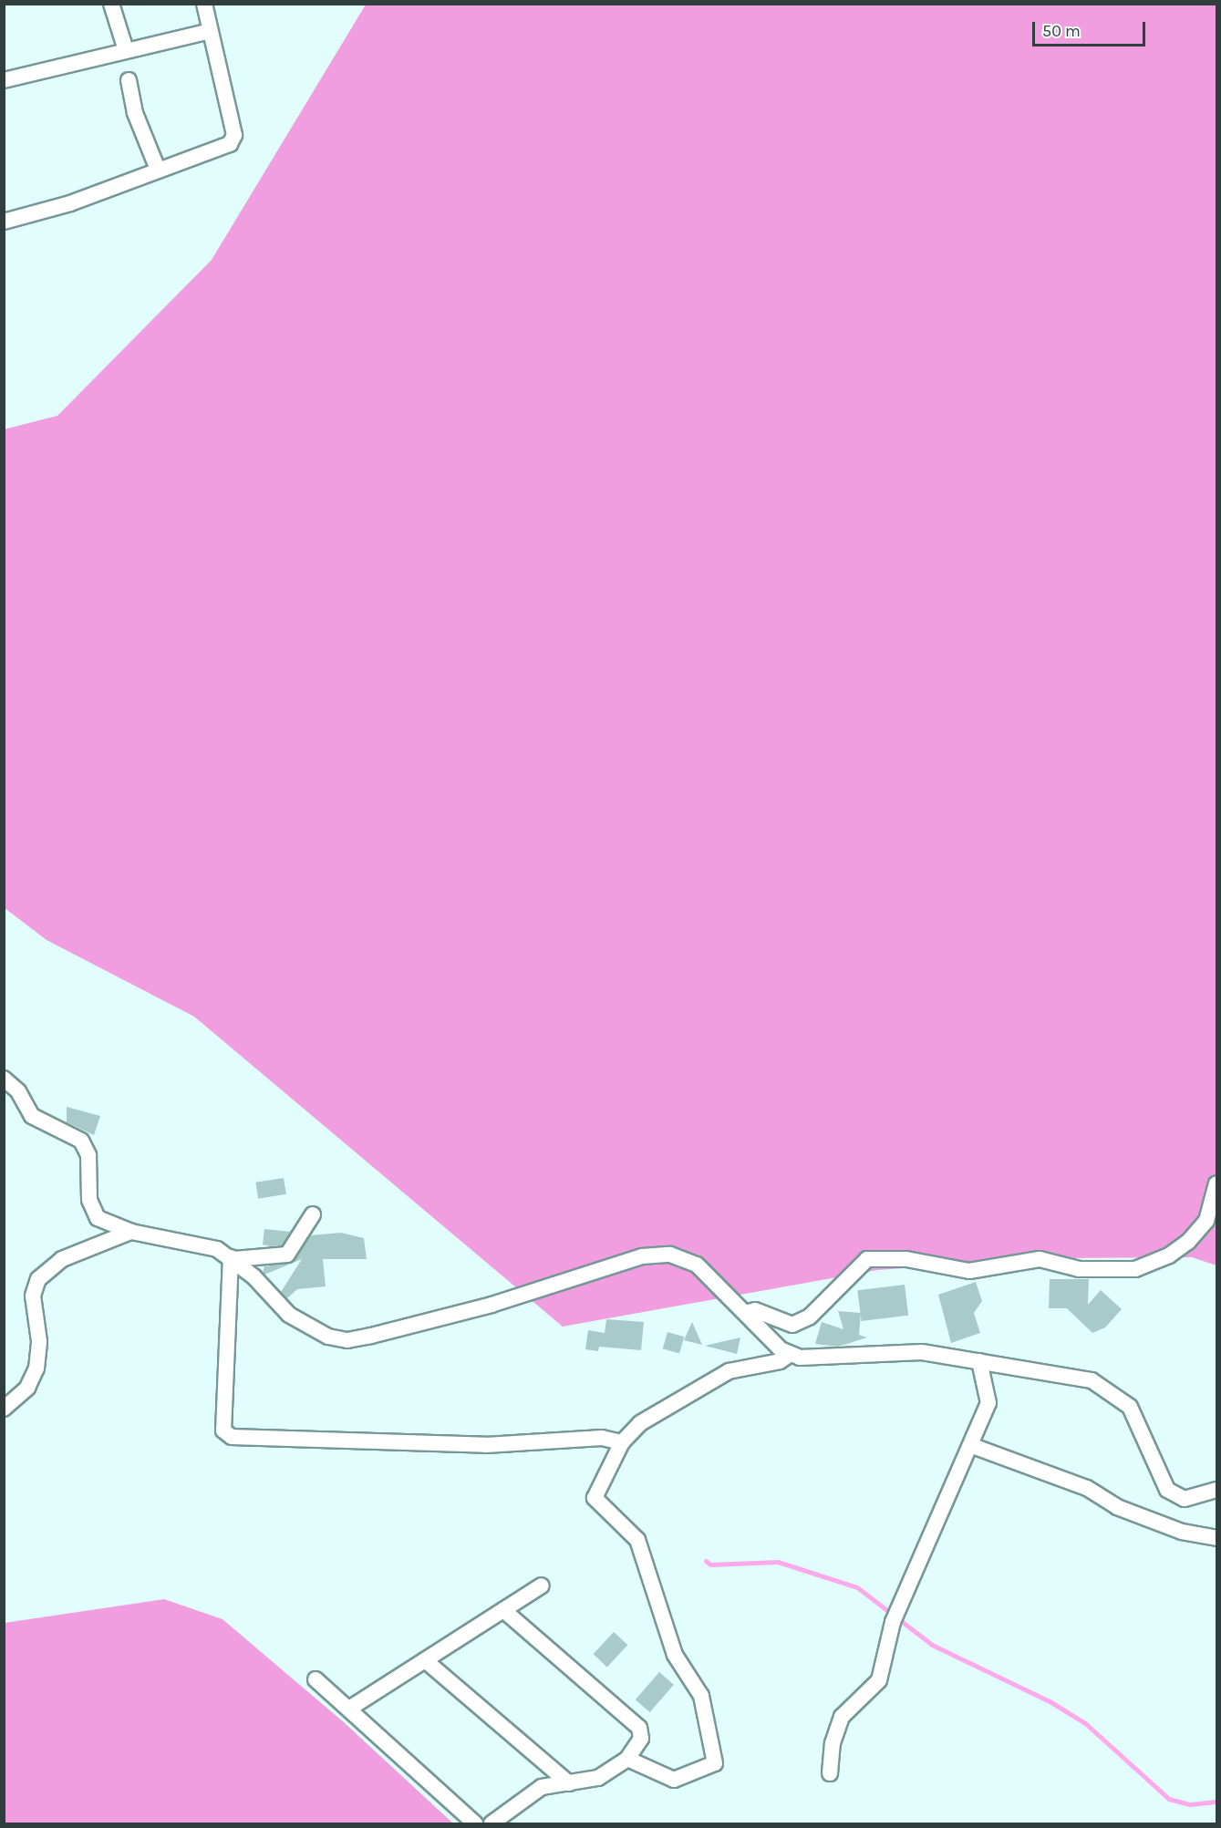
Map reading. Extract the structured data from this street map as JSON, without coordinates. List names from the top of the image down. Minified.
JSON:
{"scale_bar":"50 m"}
